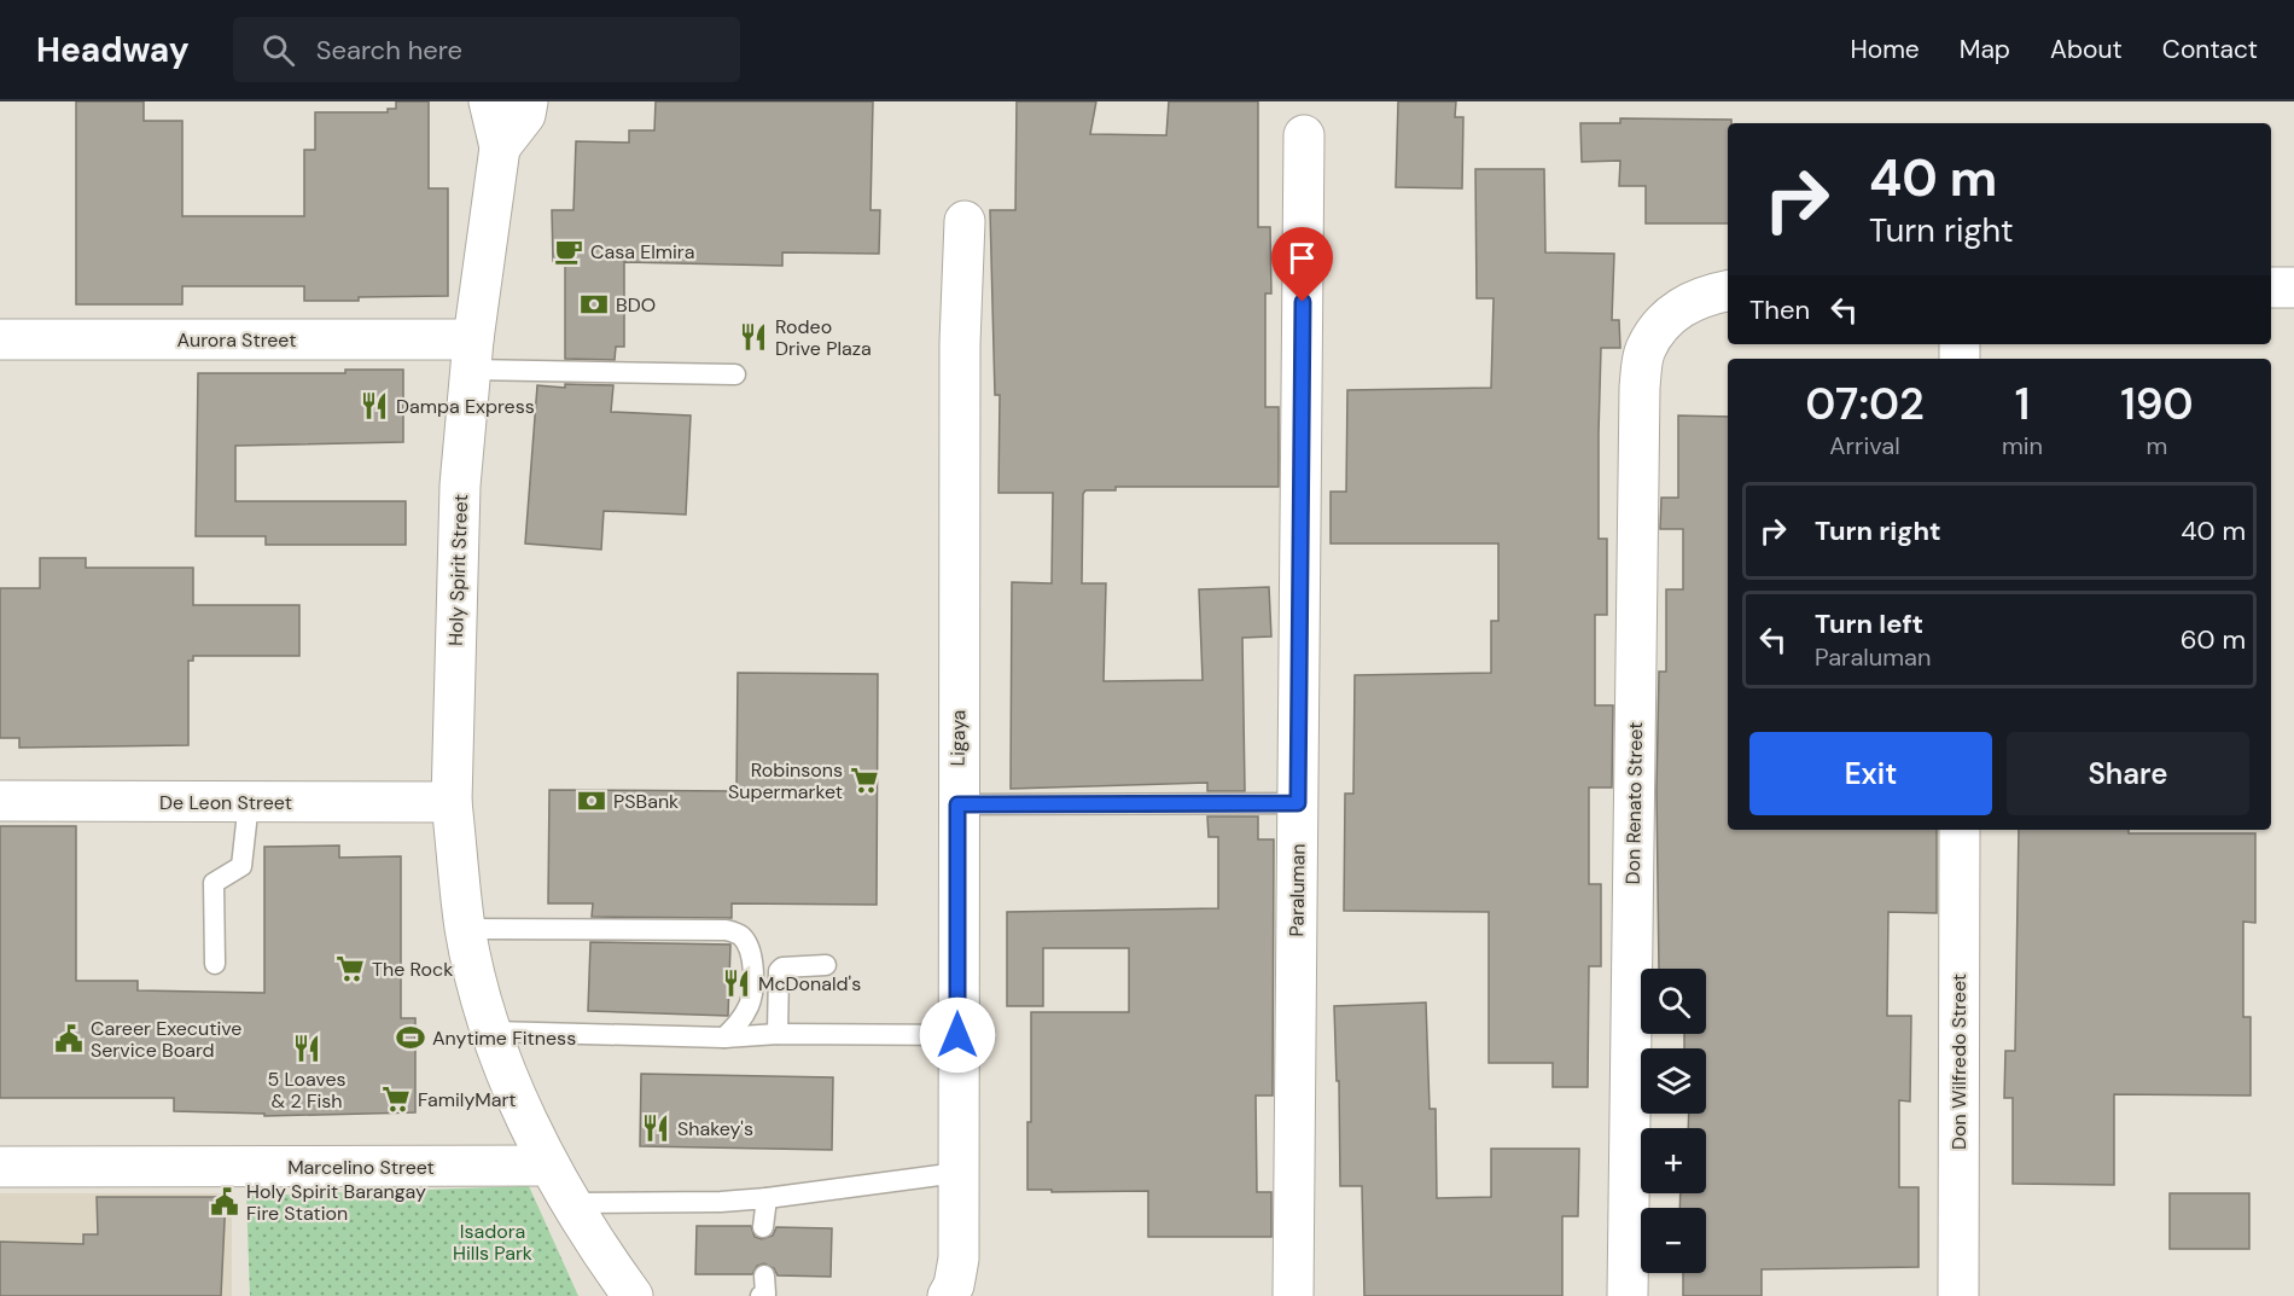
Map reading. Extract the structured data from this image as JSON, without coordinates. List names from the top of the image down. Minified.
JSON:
{"streets":{"street":["Aurora Street","Holy Spirit Street","Ligaya","De Leon Street","Don Renato Street","Paraluman","Don Wilfredo Street","Marcelino Street"]},"crossings":[["Aurora Street","Holy Spirit Street"],["Holy Spirit Street","De Leon Street"],["Holy Spirit Street","Marcelino Street"]],"parks":["Isadora Hills Park"],"places":{"cafe":["Casa Elmira"],"bank":["BDO","PSBank"],"restaurant":["Rodeo Drive Plaza","Dampa Express","McDonald's","5 Loaves & 2 Fish","Shakey's"],"supermarket":["Robinsons Supermarket","The Rock","FamilyMart"],"sports":["Anytime Fitness"],"public building":["Career Executive Service Board","Holy Spirit Barangay Fire Station"]},"page":{"header":"Headway","search":"Search here","nav":["Home","Map","About","Contact"],"turn":["40 m","Turn right"],"then":"Then","eta":["07:02","Arrival","1","min","190","m"],"list":[{"name":"Turn right","value":"40 m"},{"name":"Turn left","note":"Paraluman","value":"60 m"}],"buttons":["Exit","Share"],"map_buttons":["+","−"]}}
